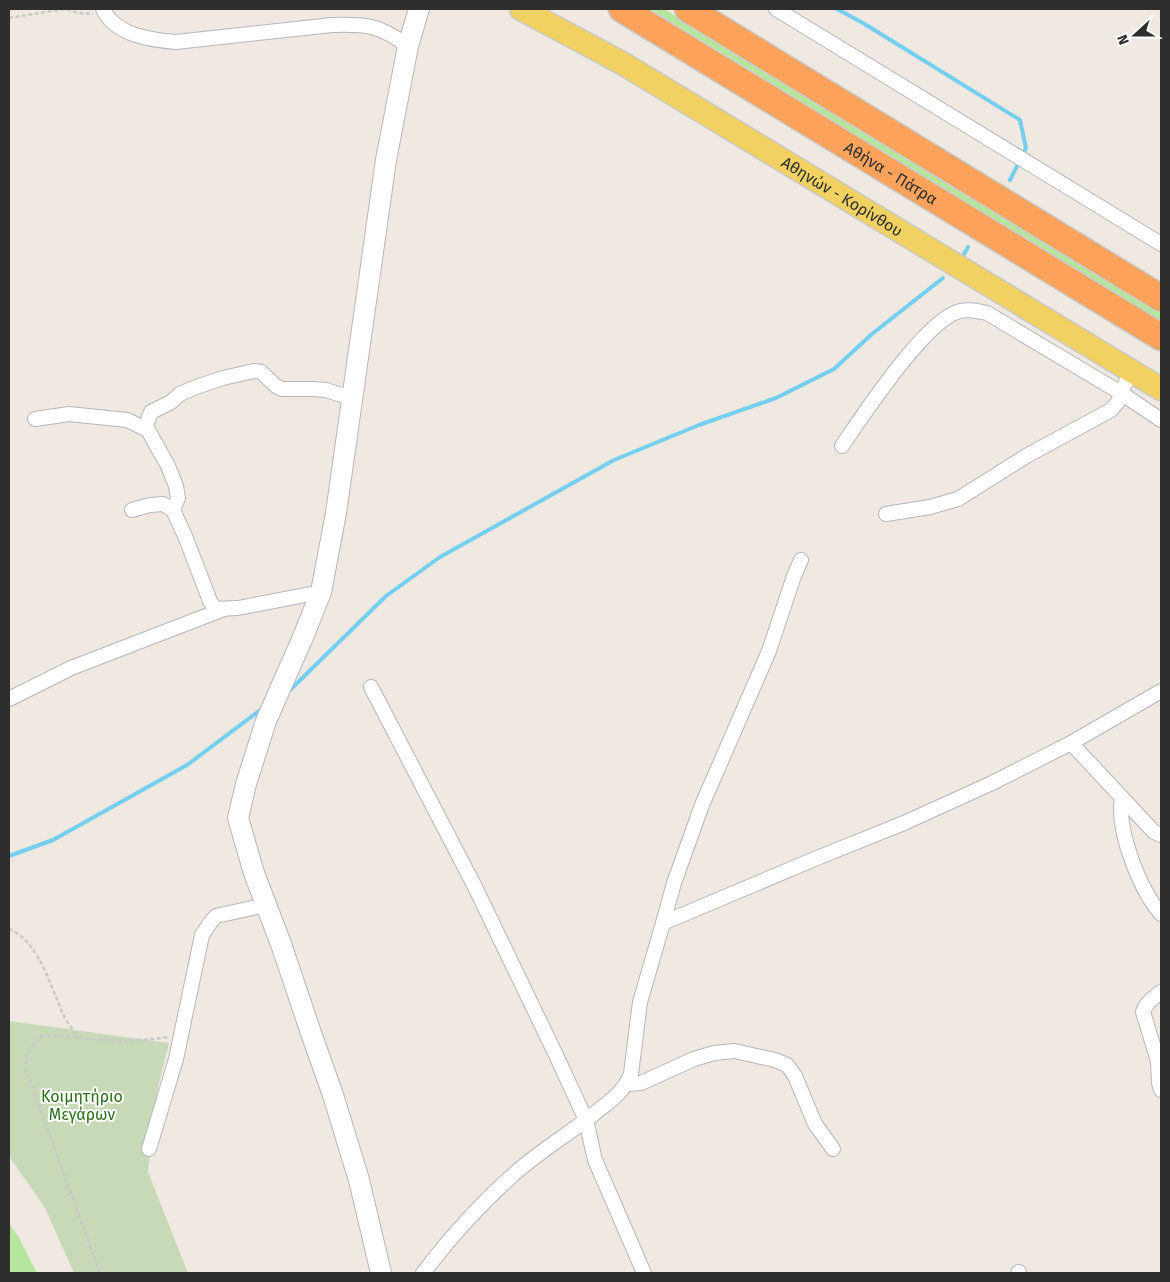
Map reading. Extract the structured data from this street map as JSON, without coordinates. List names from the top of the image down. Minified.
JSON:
{"streets":{"highway":["Αθήνα - Πάτρα"],"main road":["Αθηνών - Κορίνθου"]},"parks":["Κοιμητήριο Μεγάρων"],"north":"left"}
